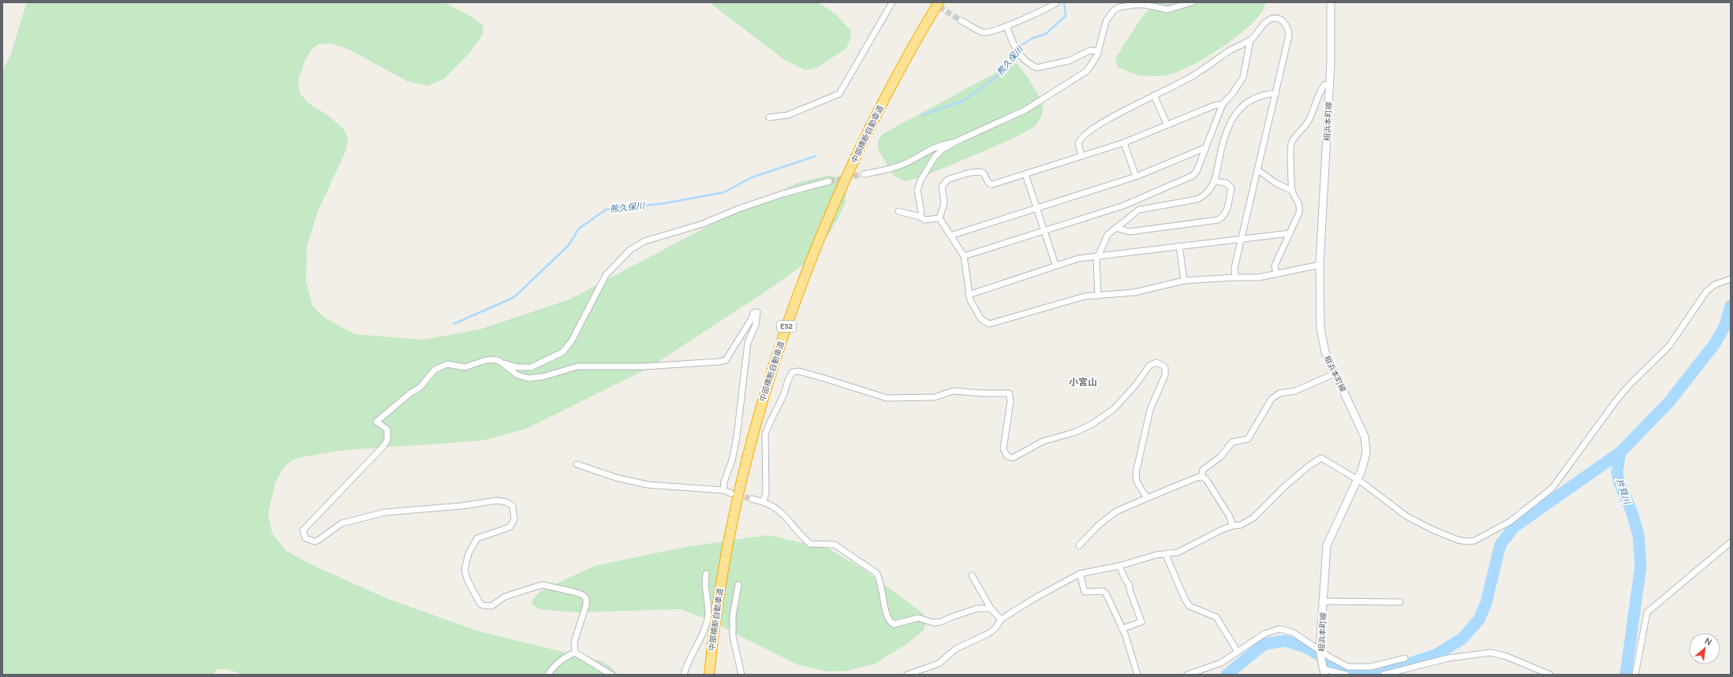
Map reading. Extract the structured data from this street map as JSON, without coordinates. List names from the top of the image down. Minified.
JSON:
{"streets":{"highway":["中部横断自動車道","E52"],"main road":["相浜本町線"]},"districts":["小宮山"],"water":["熊久保川","片貝川"],"north":"top right"}
